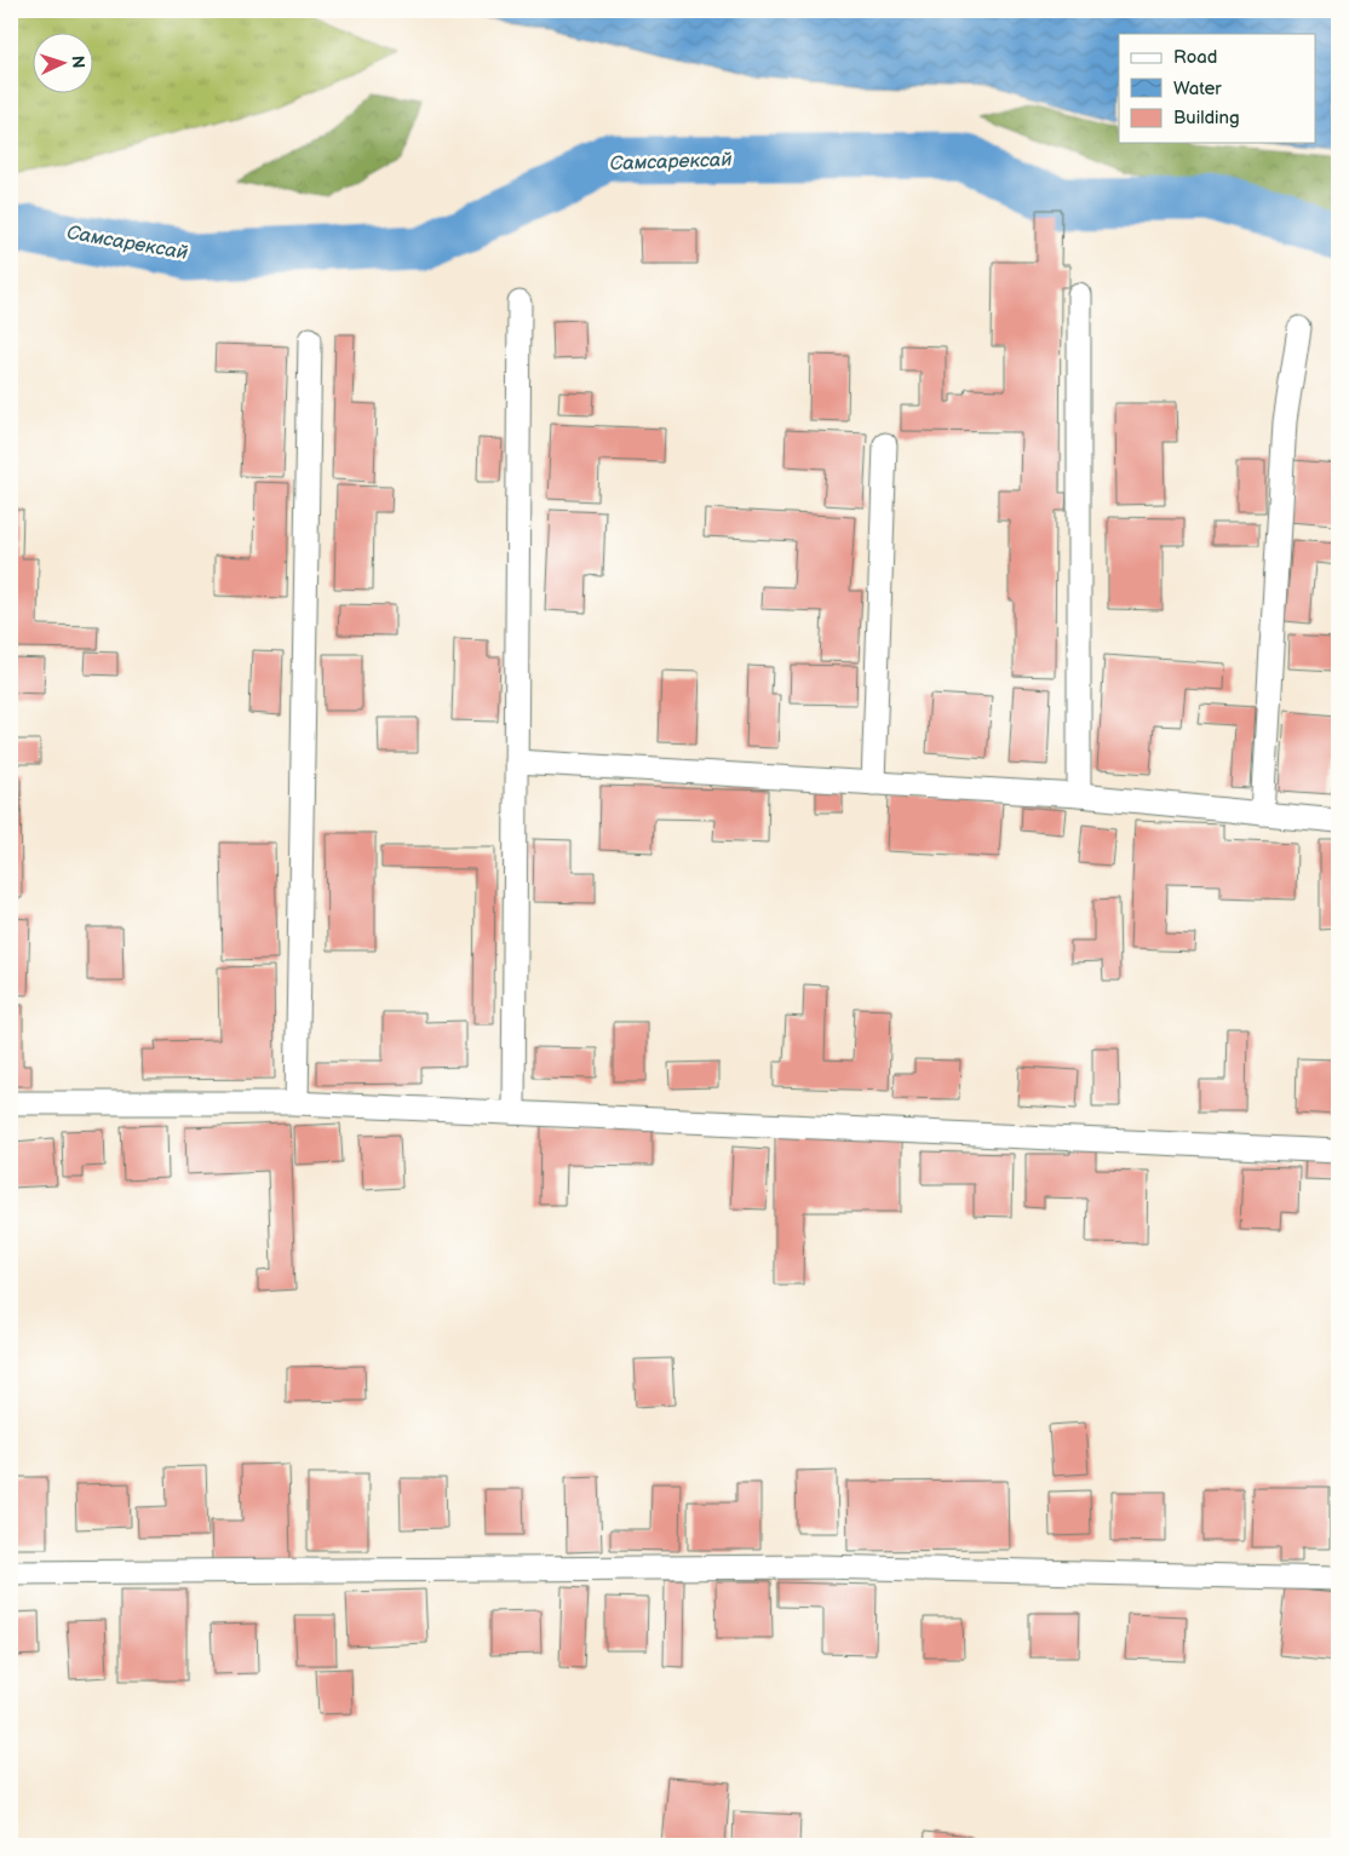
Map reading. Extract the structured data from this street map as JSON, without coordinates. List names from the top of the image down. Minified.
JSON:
{"water":["Самсарексай"],"legend":["Road","Water","Building"],"north":"right"}
